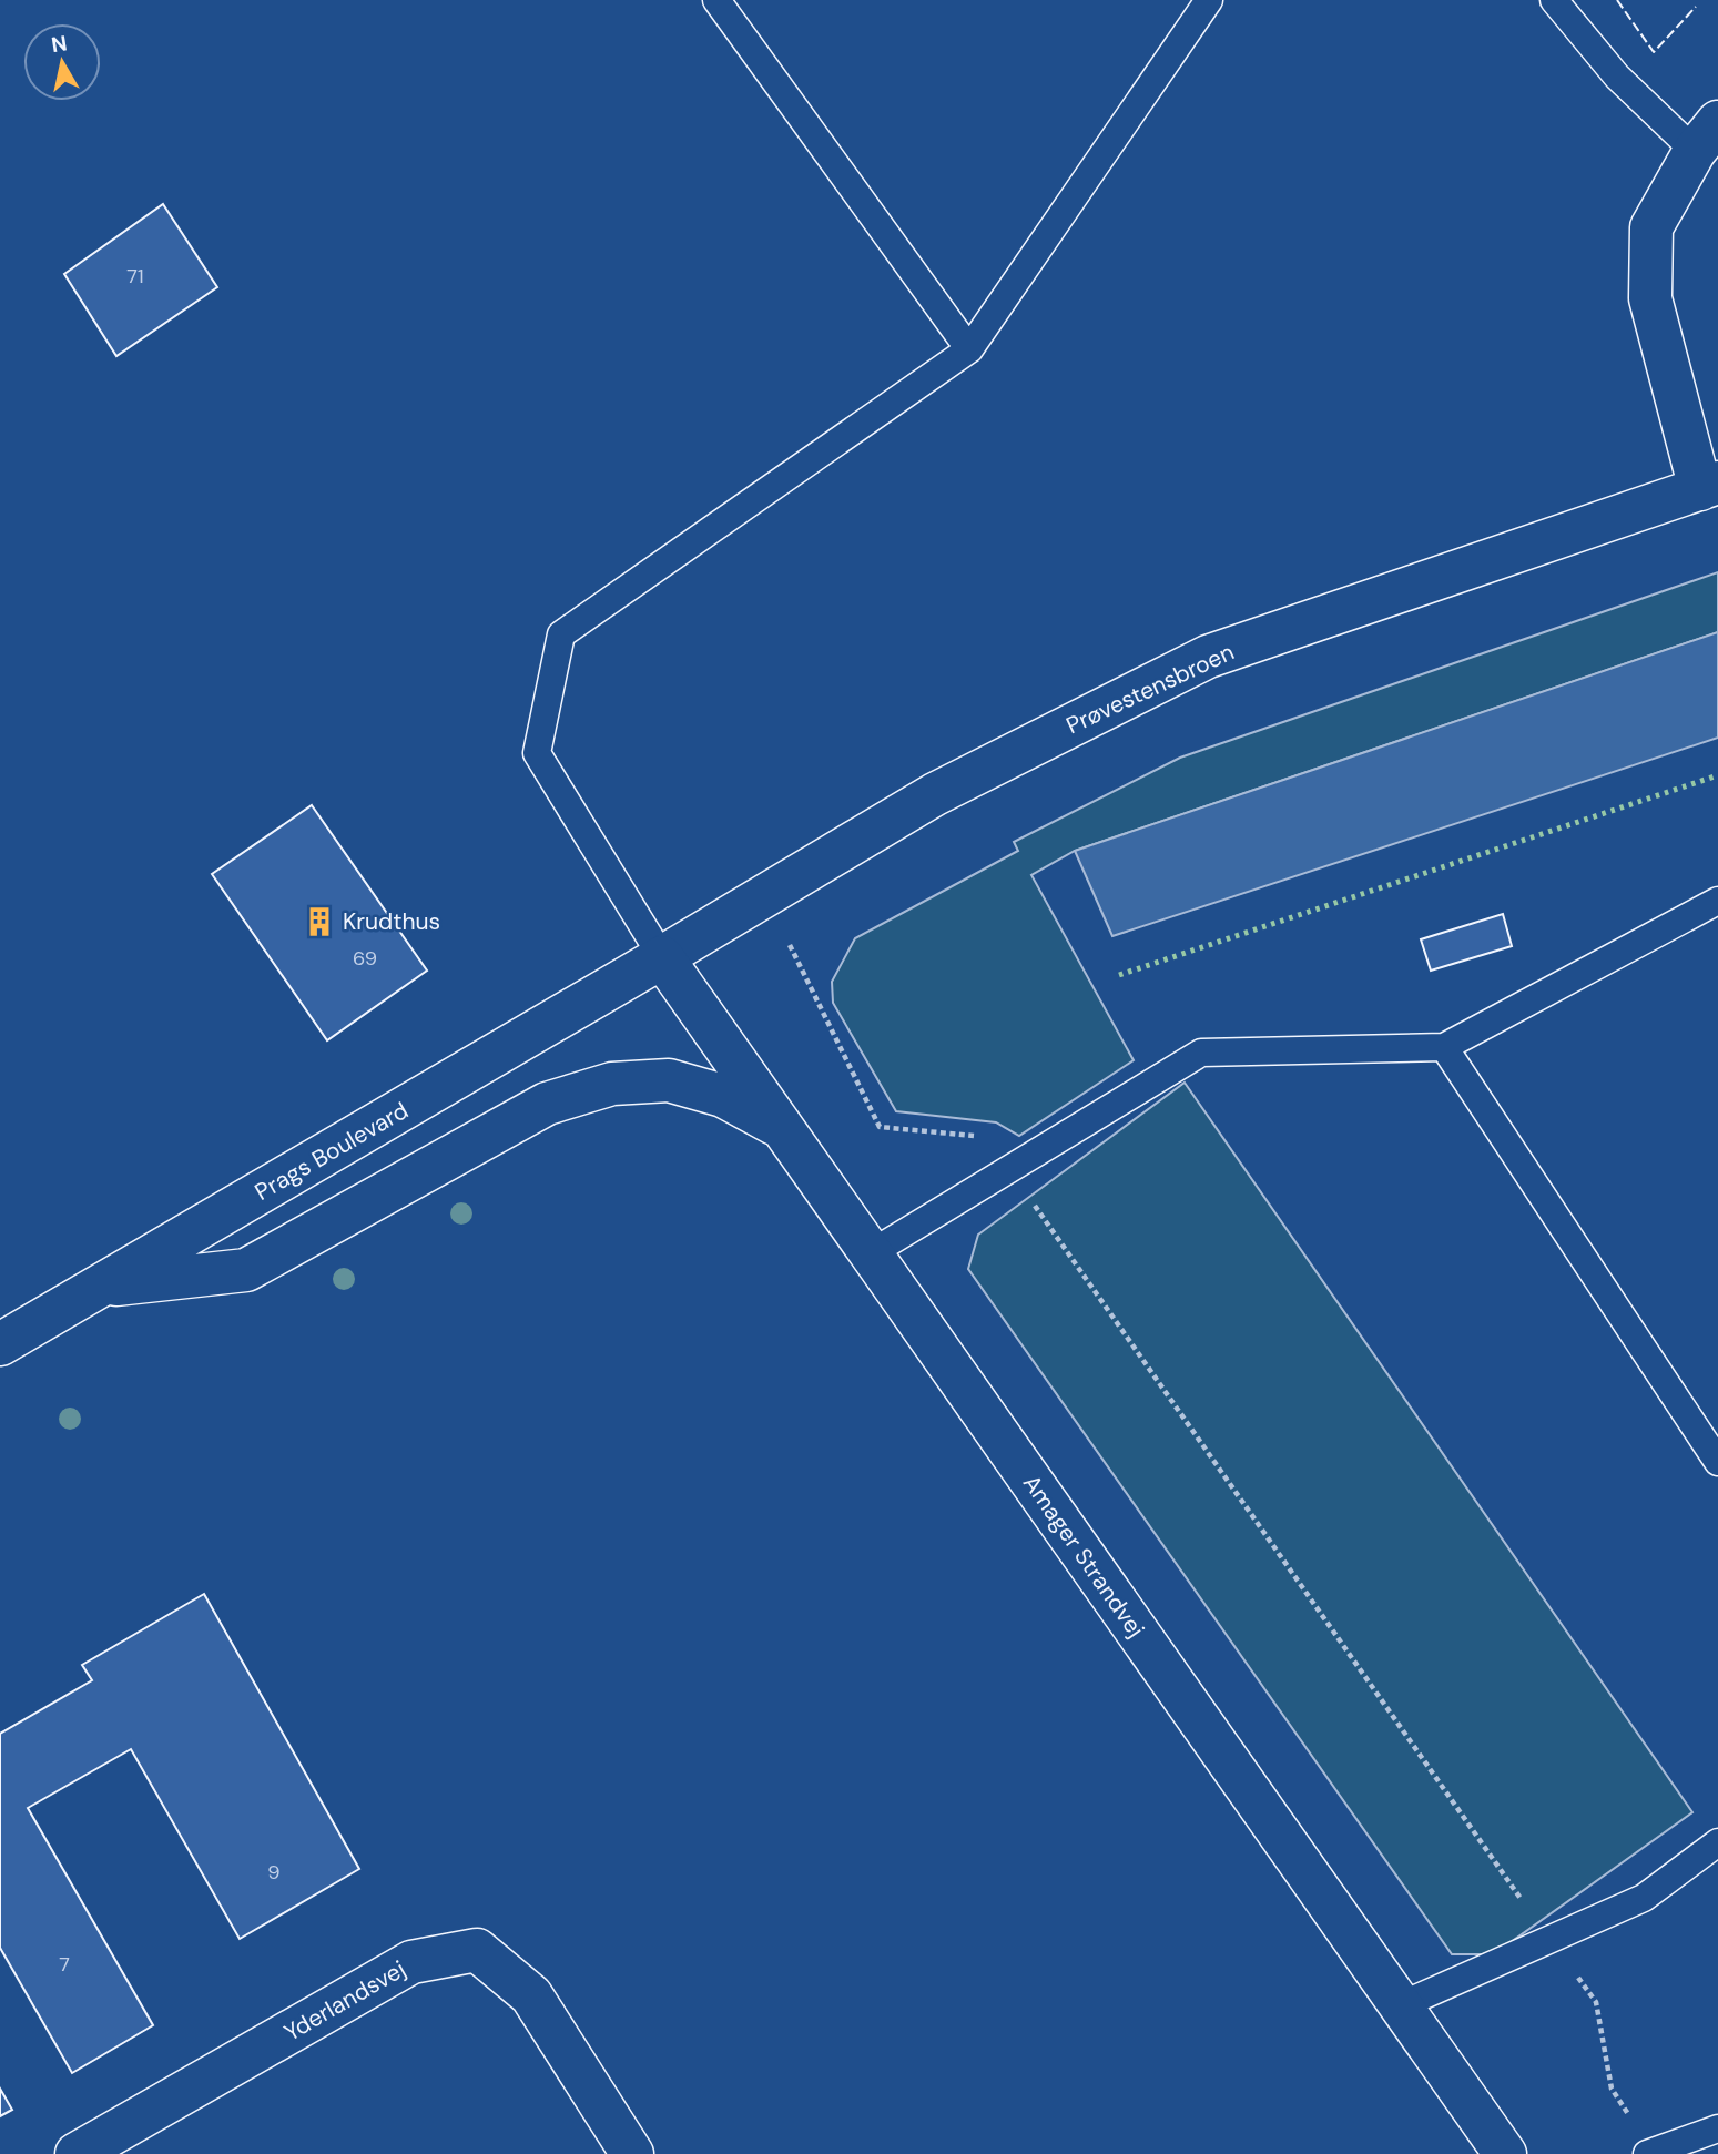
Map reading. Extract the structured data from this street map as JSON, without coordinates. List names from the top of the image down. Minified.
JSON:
{"streets":{"street":["Prøvestensbroen","Prags Boulevard","Amager Strandvej","Yderlandsvej"]},"crossings":[["Prøvestensbroen","Prags Boulevard"],["Prøvestensbroen","Amager Strandvej"],["Prags Boulevard","Amager Strandvej"]],"places":{"building":["Krudthus"]},"house_numbers":["71","69","9","7"],"north":"top"}
